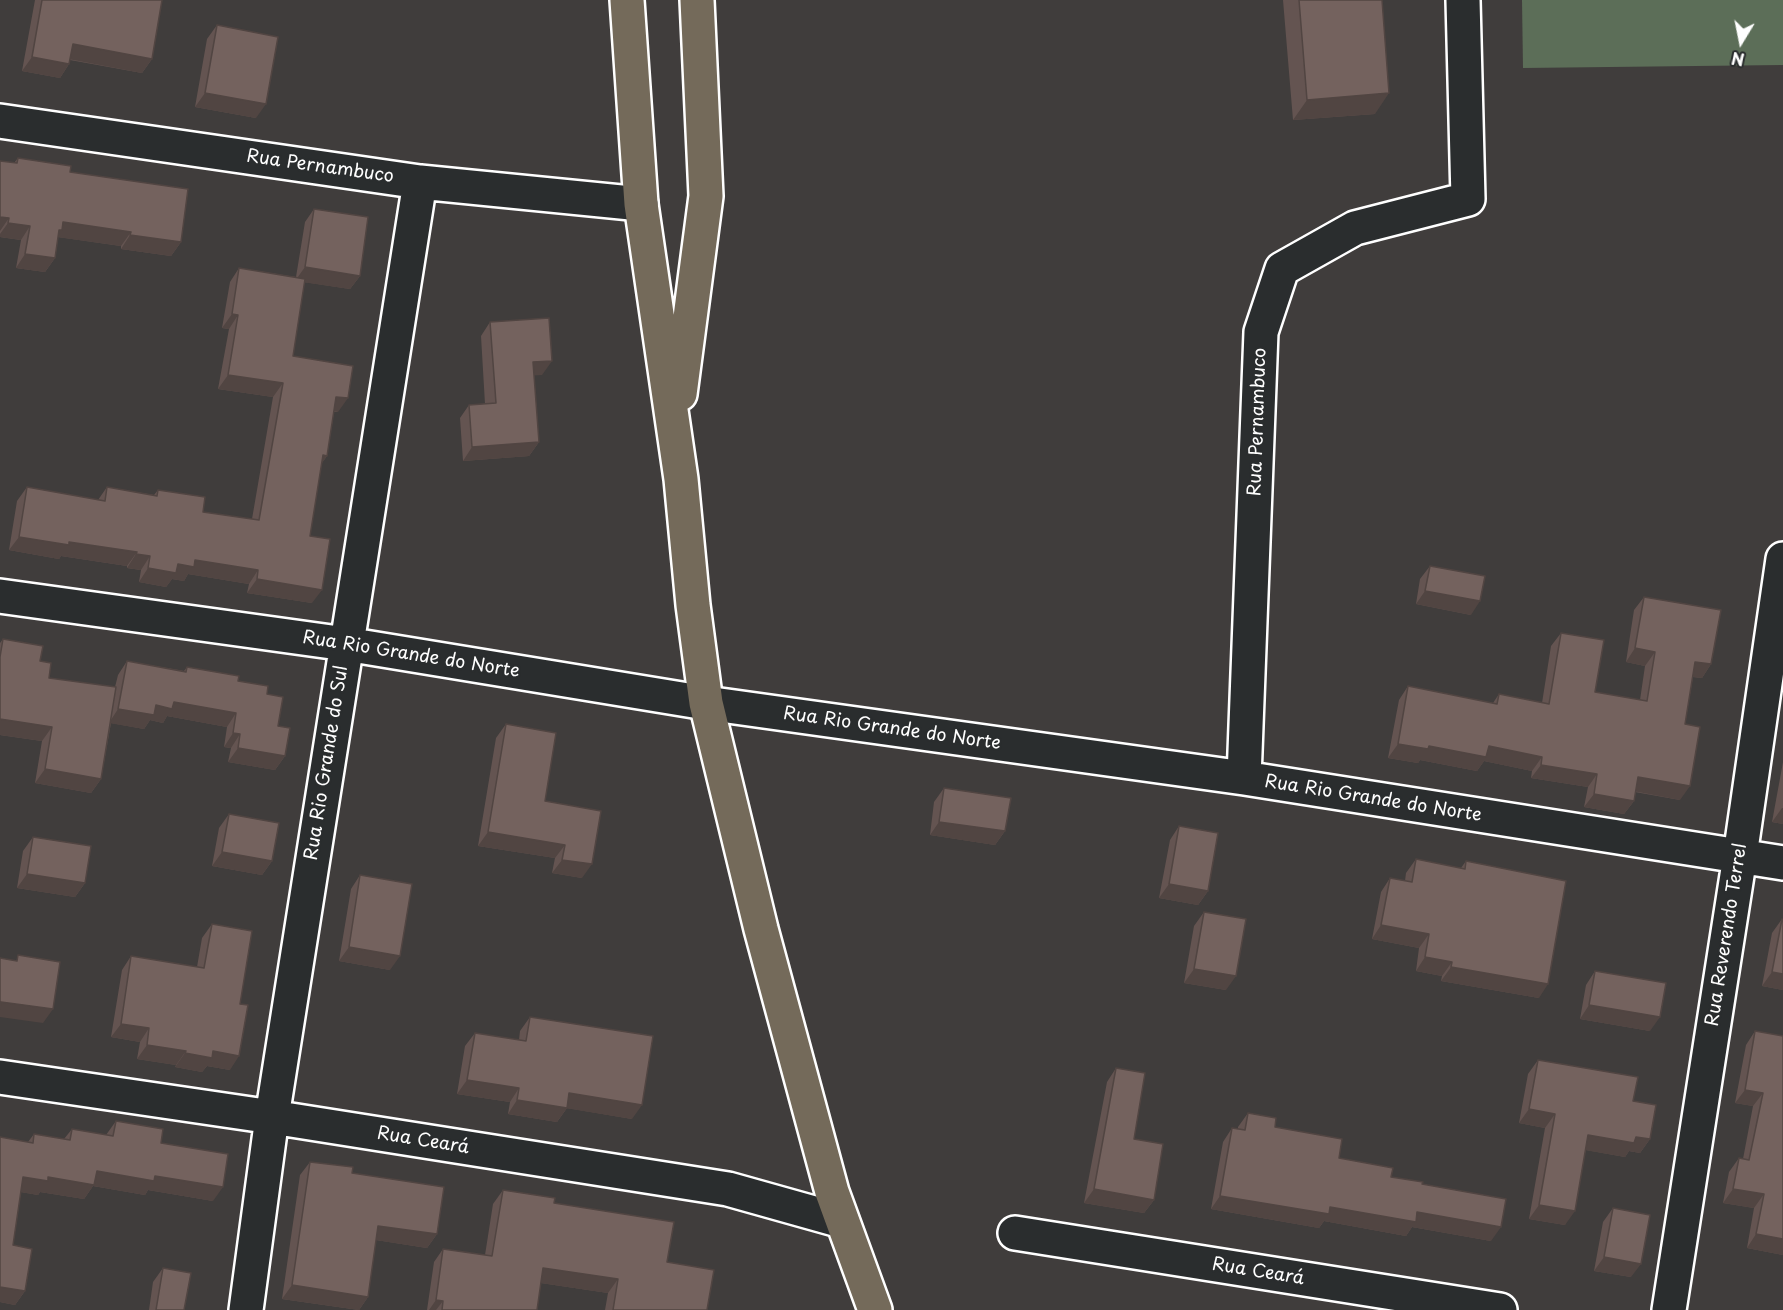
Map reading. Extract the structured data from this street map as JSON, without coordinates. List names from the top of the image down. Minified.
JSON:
{"streets":{"street":["Rua Pernambuco","Rua Rio Grande do Norte","Rua Rio Grande do Sul","Rua Reverendo Terrel","Rua Ceará"]},"crossings":[["Rua Pernambuco","Rua Rio Grande do Norte"],["Rua Pernambuco","Rua Rio Grande do Sul"],["Rua Rio Grande do Norte","Rua Rio Grande do Sul"],["Rua Rio Grande do Norte","Rua Reverendo Terrel"],["Rua Rio Grande do Sul","Rua Ceará"]],"north":"bottom"}
